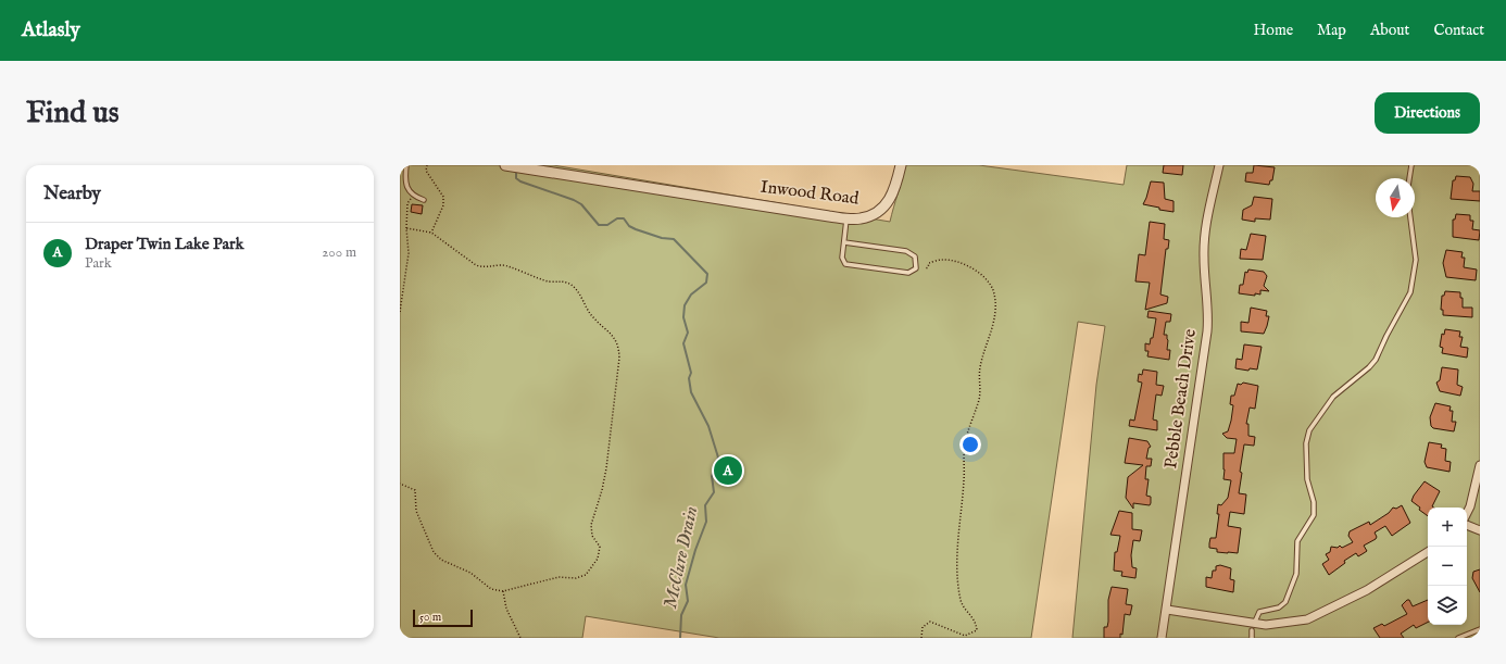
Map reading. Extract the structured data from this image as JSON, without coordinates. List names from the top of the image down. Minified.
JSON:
{"streets":{"street":["Inwood Road","Pebble Beach Drive"]},"water":["McClure Drain"],"scale_bar":"50 m","north":"bottom","page":{"header":"Atlasly","nav":["Home","Map","About","Contact"],"buttons":"Directions","title":"Find us","heading":"Nearby","list":[{"mark":"A","name":"Draper Twin Lake Park","note":"Park","value":"200 m"}],"pins":"A","map_buttons":["+","−"],"scale":"50 m"}}
